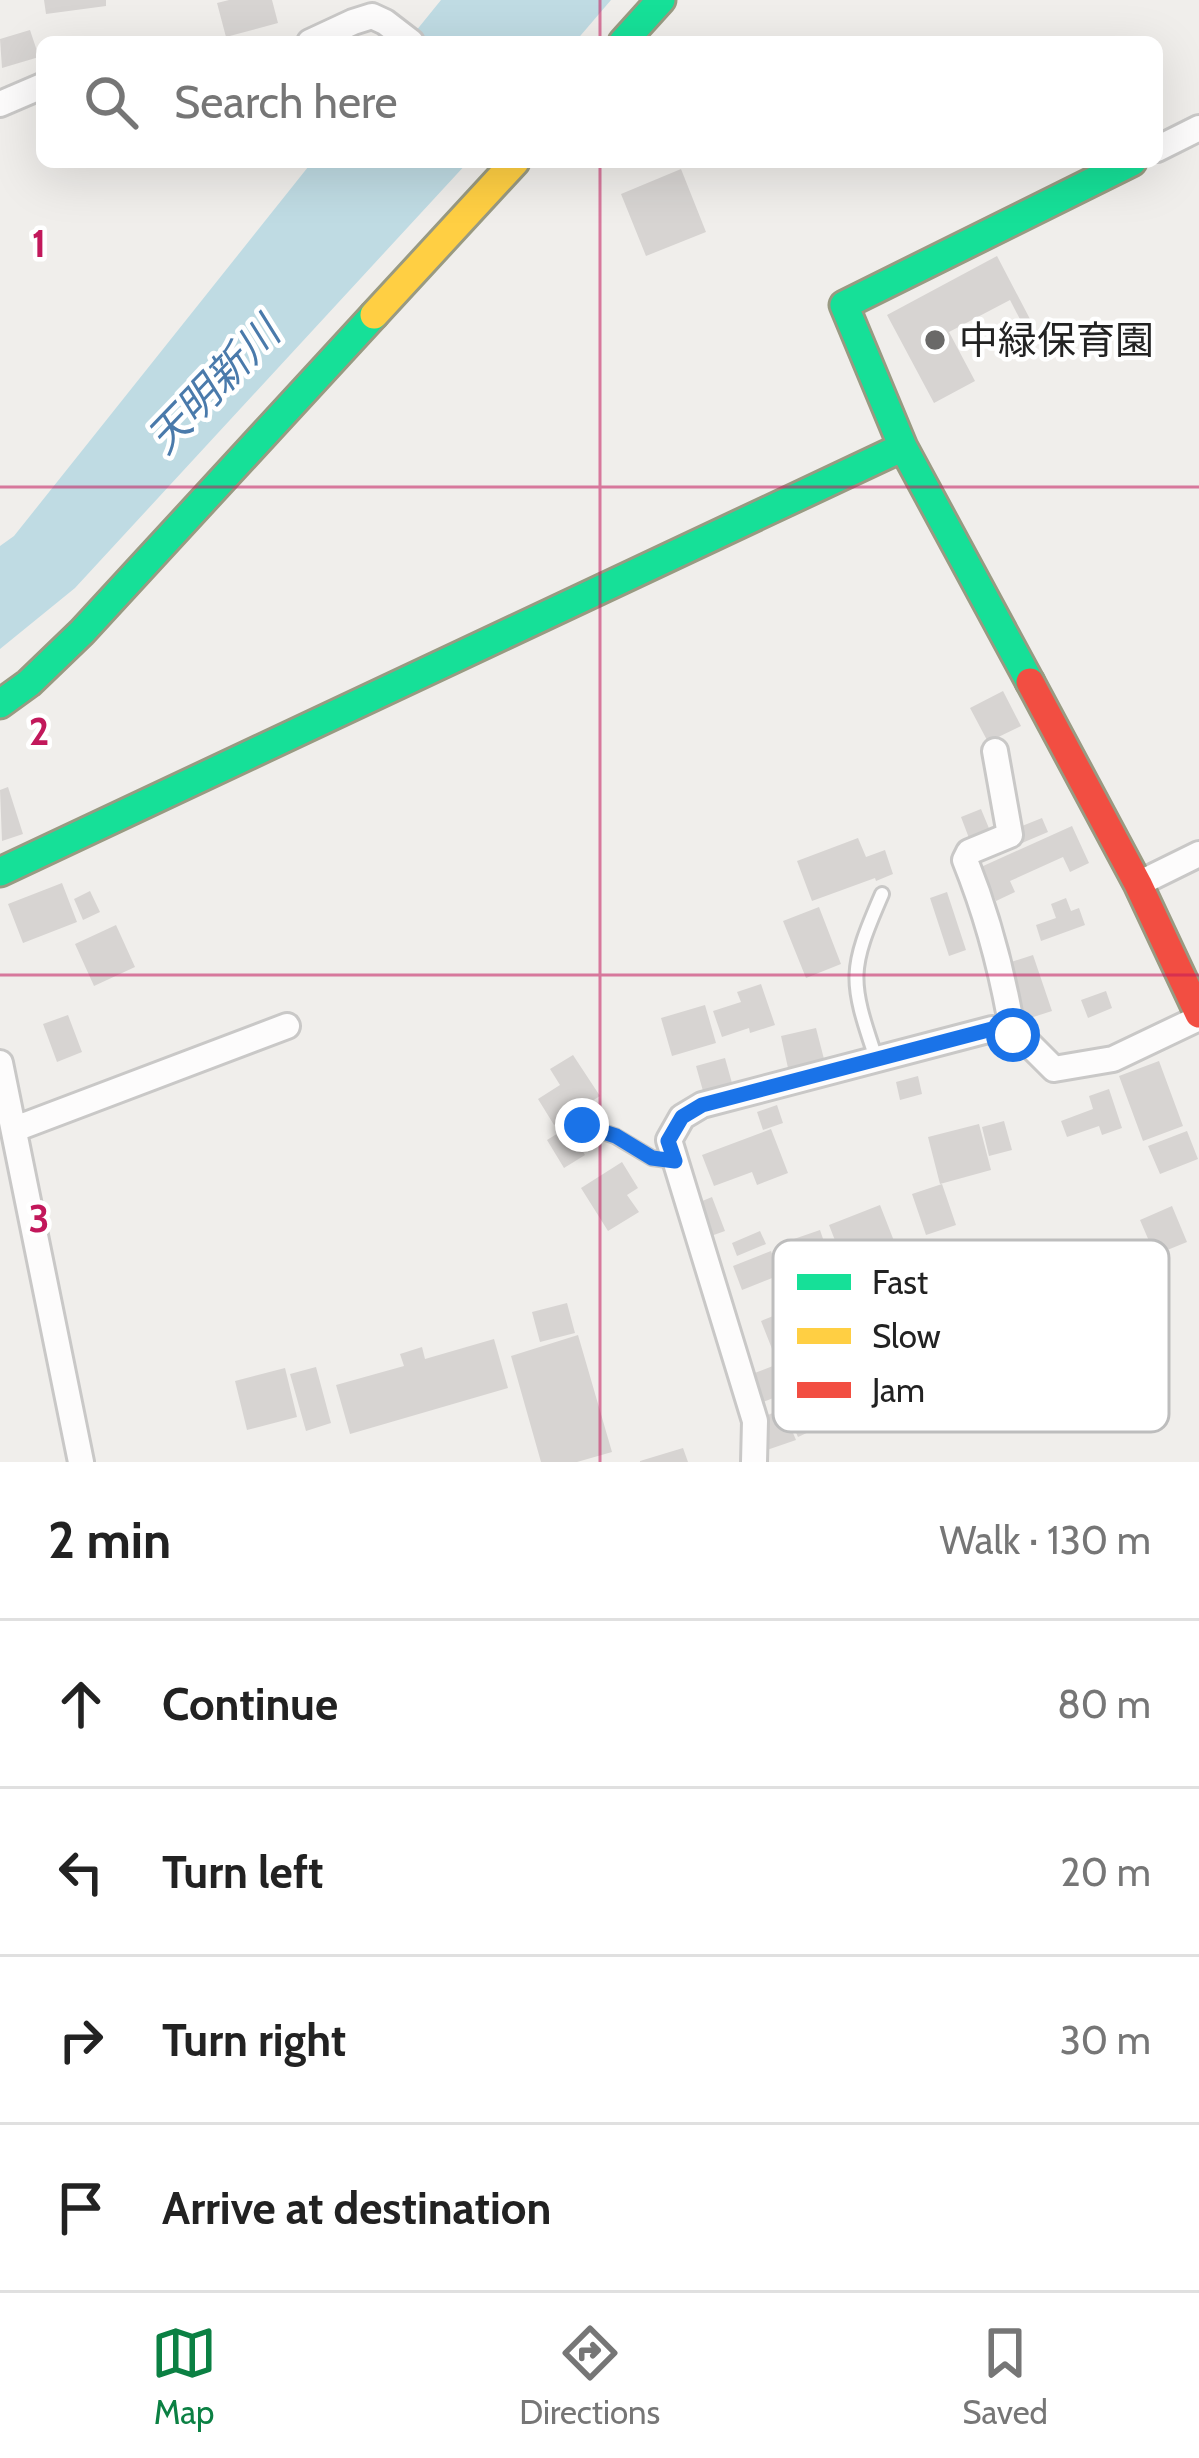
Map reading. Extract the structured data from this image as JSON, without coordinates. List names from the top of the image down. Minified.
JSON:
{"water":["天明新川"],"places":["中緑保育園"],"legend":["Fast","Slow","Jam"],"page":{"search":"Search here","heading":["2 min","Walk · 130 m"],"list":[["Continue","80 m"],["Turn left","20 m"],["Turn right","30 m"],"Arrive at destination"],"nav":["Map","Directions","Saved"]},"grid":{"rows":["1","2","3"]}}
